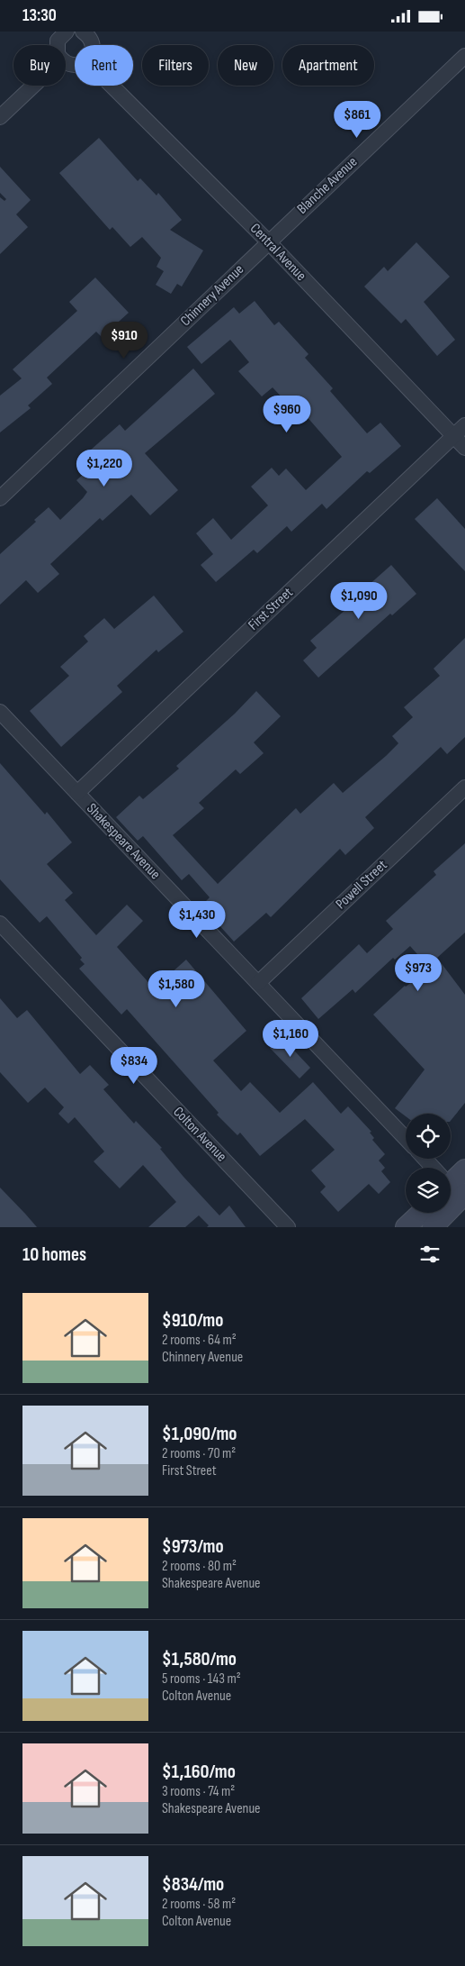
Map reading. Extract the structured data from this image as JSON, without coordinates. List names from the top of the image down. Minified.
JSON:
{"streets":{"street":["Blanche Avenue","Central Avenue","Chinnery Avenue","First Street","Shakespeare Avenue","Powell Street","Colton Avenue"]},"crossings":[["Blanche Avenue","Central Avenue"],["Blanche Avenue","Chinnery Avenue"],["Central Avenue","Chinnery Avenue"],["Central Avenue","First Street"],["First Street","Shakespeare Avenue"],["Shakespeare Avenue","Powell Street"]],"page":{"status":"13:30","chip":["Buy","Rent","Filters","New","Apartment"],"price":["$861","$910","$960","$1,220","$1,090","$1,430","$973","$1,580","$1,160","$834"],"heading":"10 homes","list":[{"name":"$910/mo","note":"2 rooms · 64 m² · Chinnery Avenue"},{"name":"$1,090/mo","note":"2 rooms · 70 m² · First Street"},{"name":"$973/mo","note":"2 rooms · 80 m² · Shakespeare Avenue"},{"name":"$1,580/mo","note":"5 rooms · 143 m² · Colton Avenue"},{"name":"$1,160/mo","note":"3 rooms · 74 m² · Shakespeare Avenue"},{"name":"$834/mo","note":"2 rooms · 58 m² · Colton Avenue"}]}}
